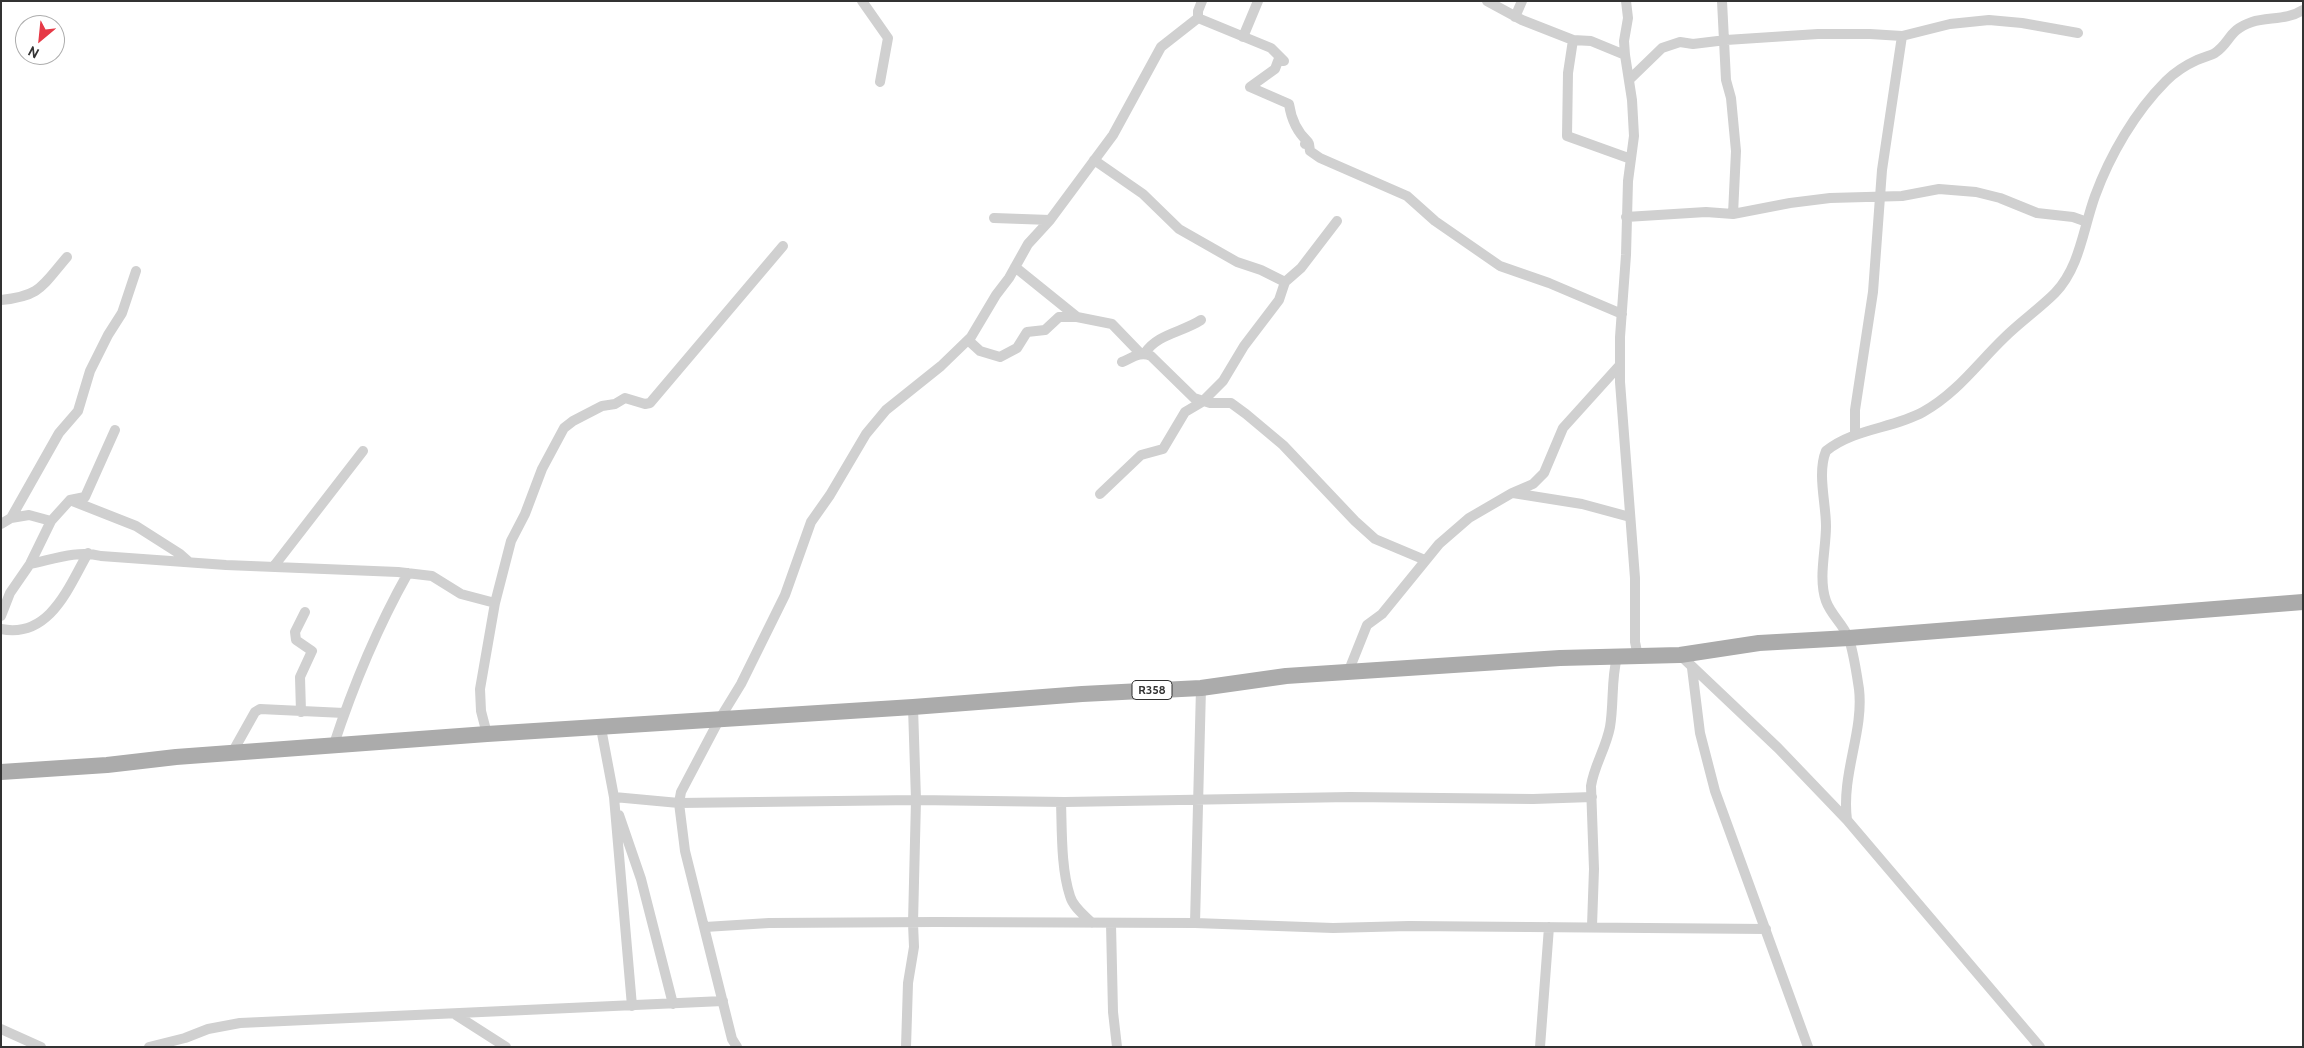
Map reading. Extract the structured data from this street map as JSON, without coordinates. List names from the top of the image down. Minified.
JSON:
{"streets":{"main road":["R358"]},"north":"bottom left"}
